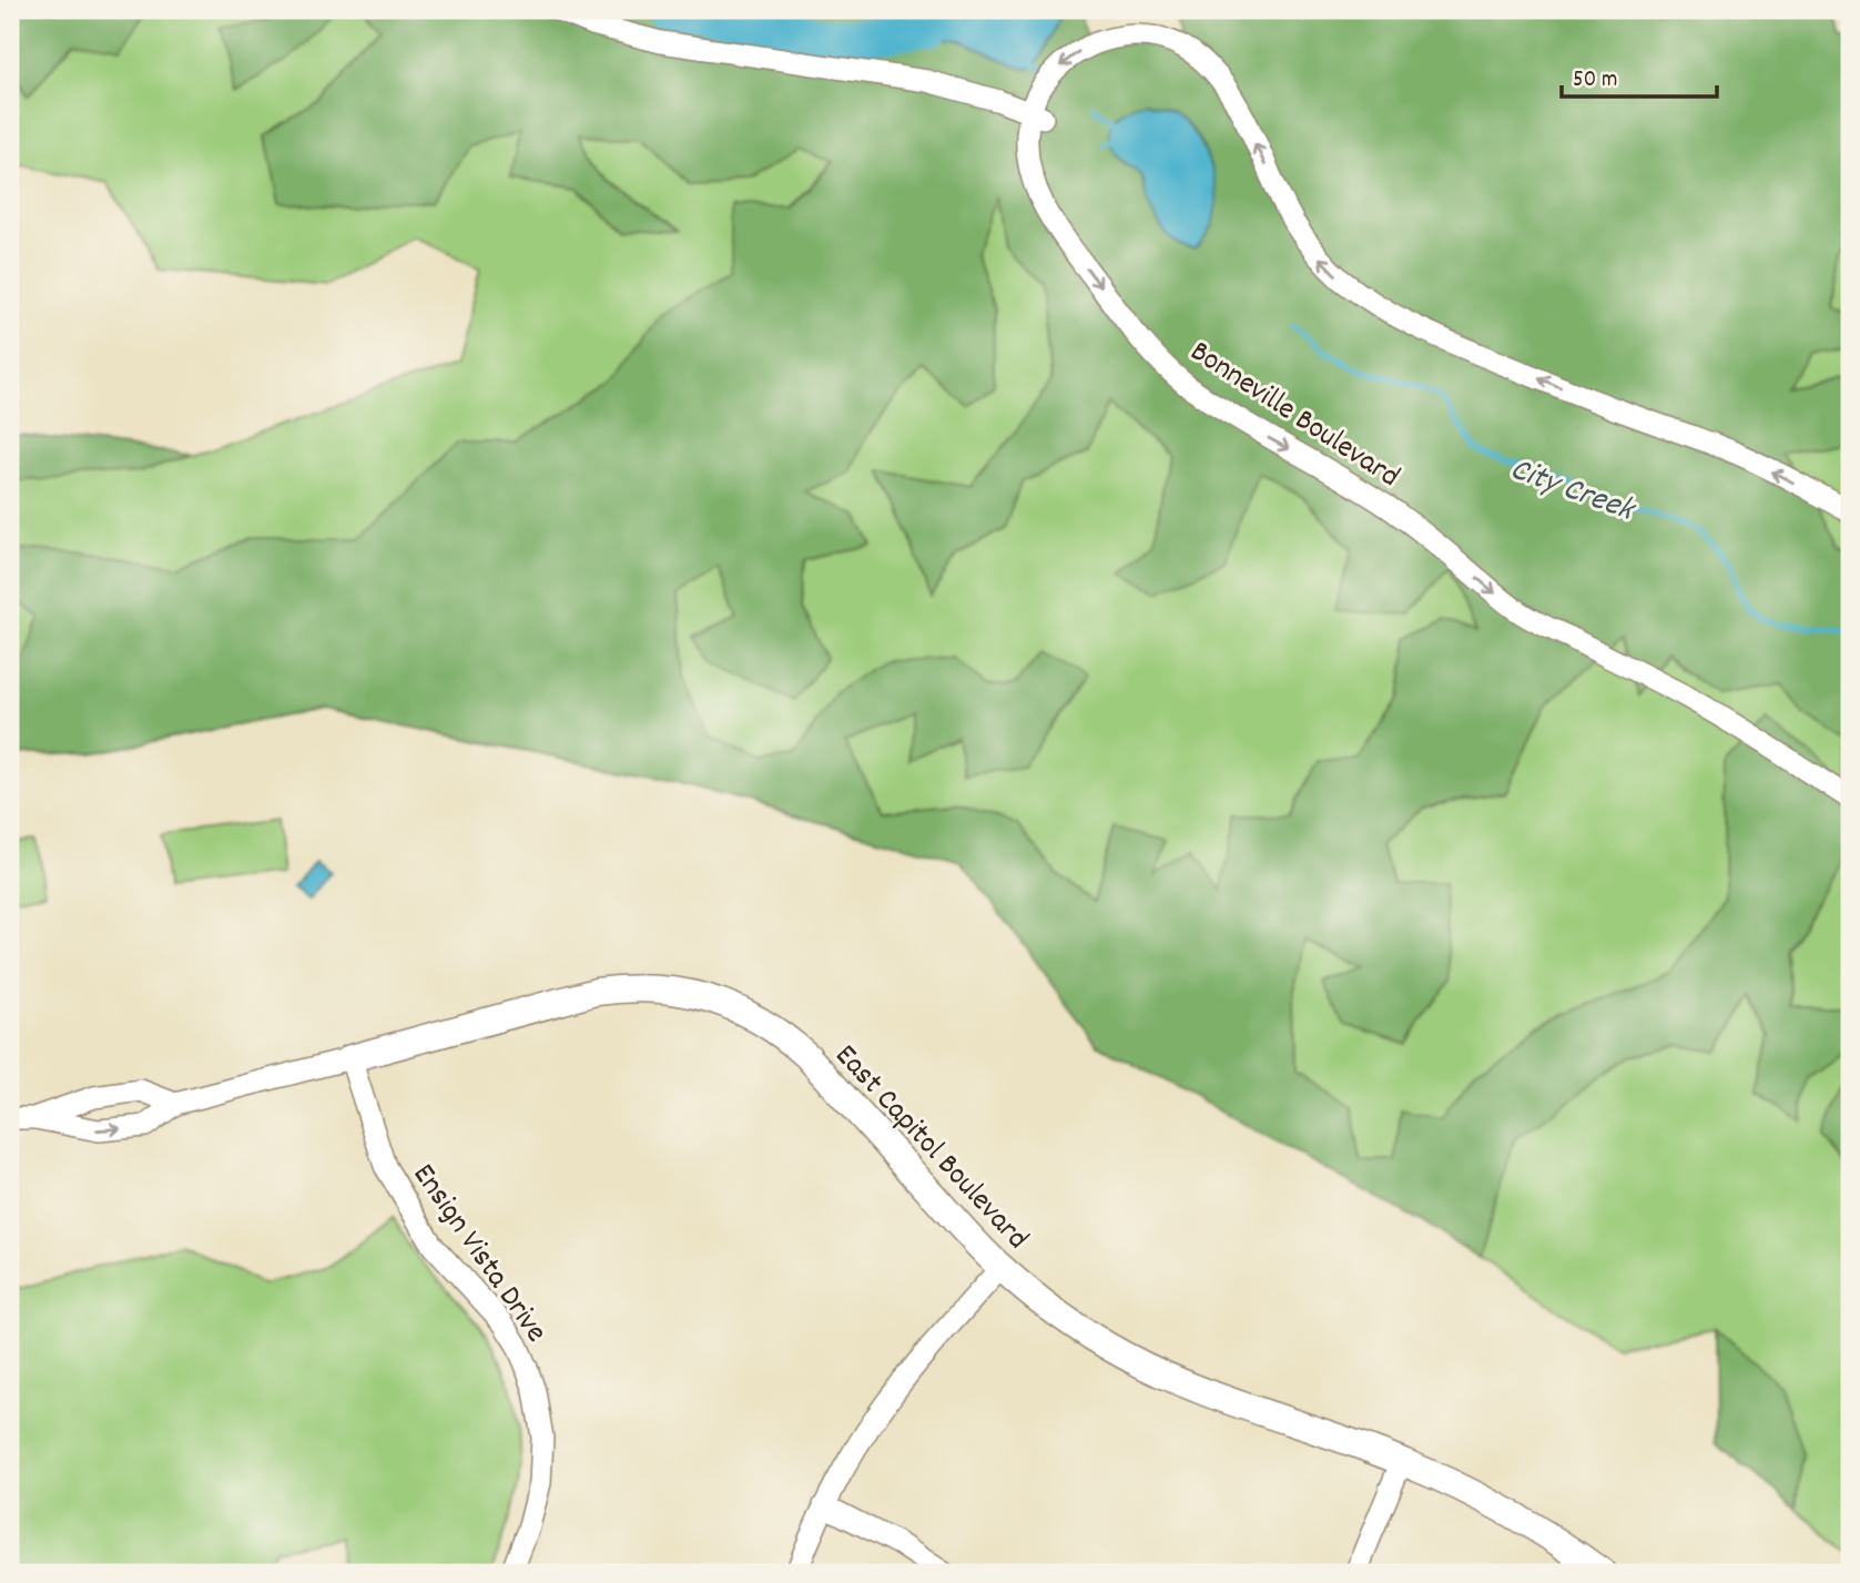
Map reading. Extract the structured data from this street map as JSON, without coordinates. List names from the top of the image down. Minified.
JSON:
{"streets":{"street":["Bonneville Boulevard","East Capitol Boulevard","Ensign Vista Drive"]},"crossings":[["East Capitol Boulevard","Ensign Vista Drive"]],"water":["City Creek"],"scale_bar":"50 m"}
